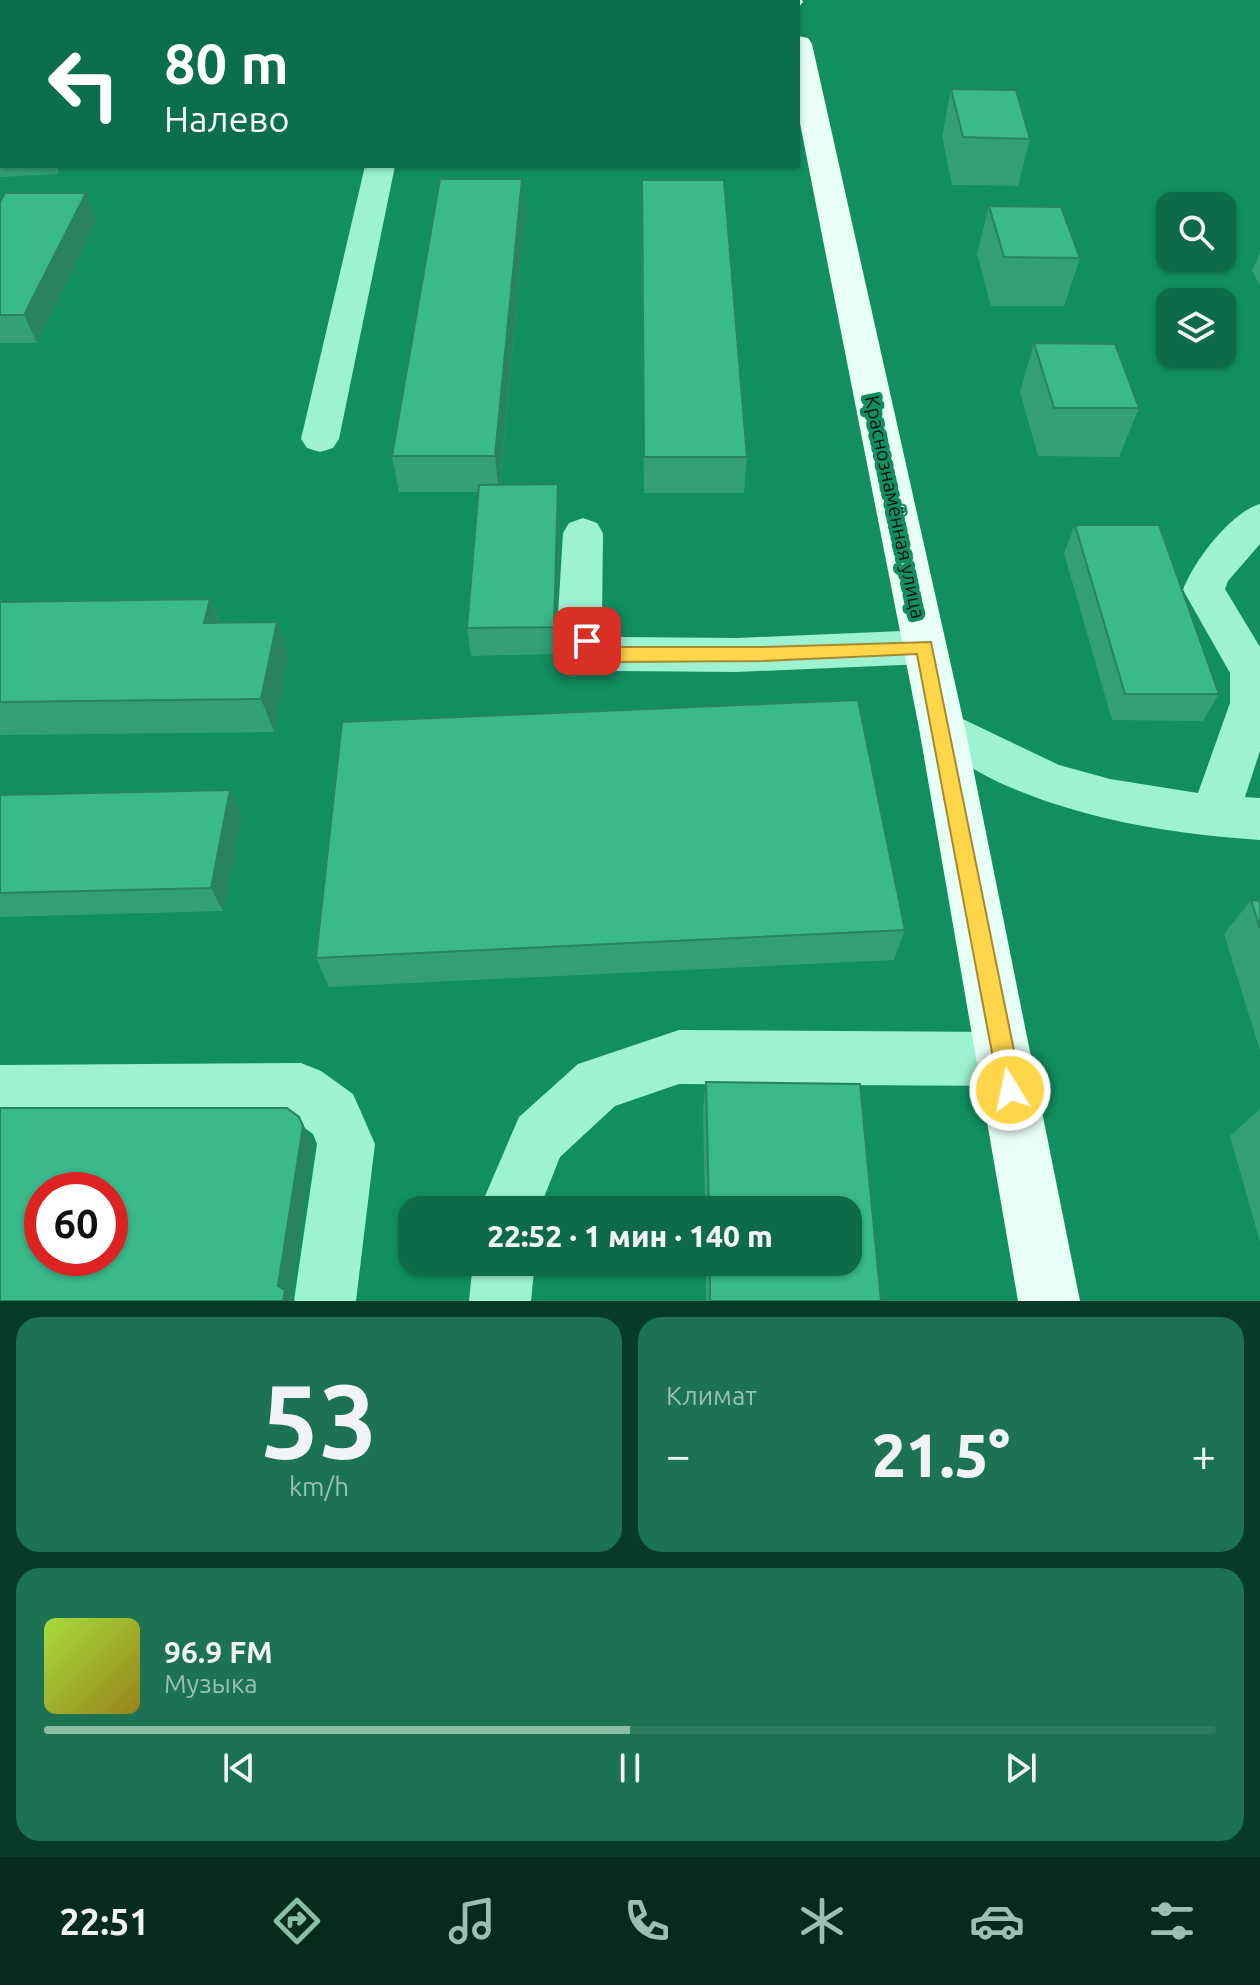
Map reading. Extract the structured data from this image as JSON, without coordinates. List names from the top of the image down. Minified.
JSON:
{"streets":{"main road":["Краснознамённая улица"]},"page":{"turn":["80 m","Налево"],"limit":"60","trip":"22:52 · 1 мин · 140 m","tile":[["53","km/h"],"Климат"],"heat":["−","21.5°","+"],"song":["96.9 FM","Музыка"],"tabs":"22:51"}}
